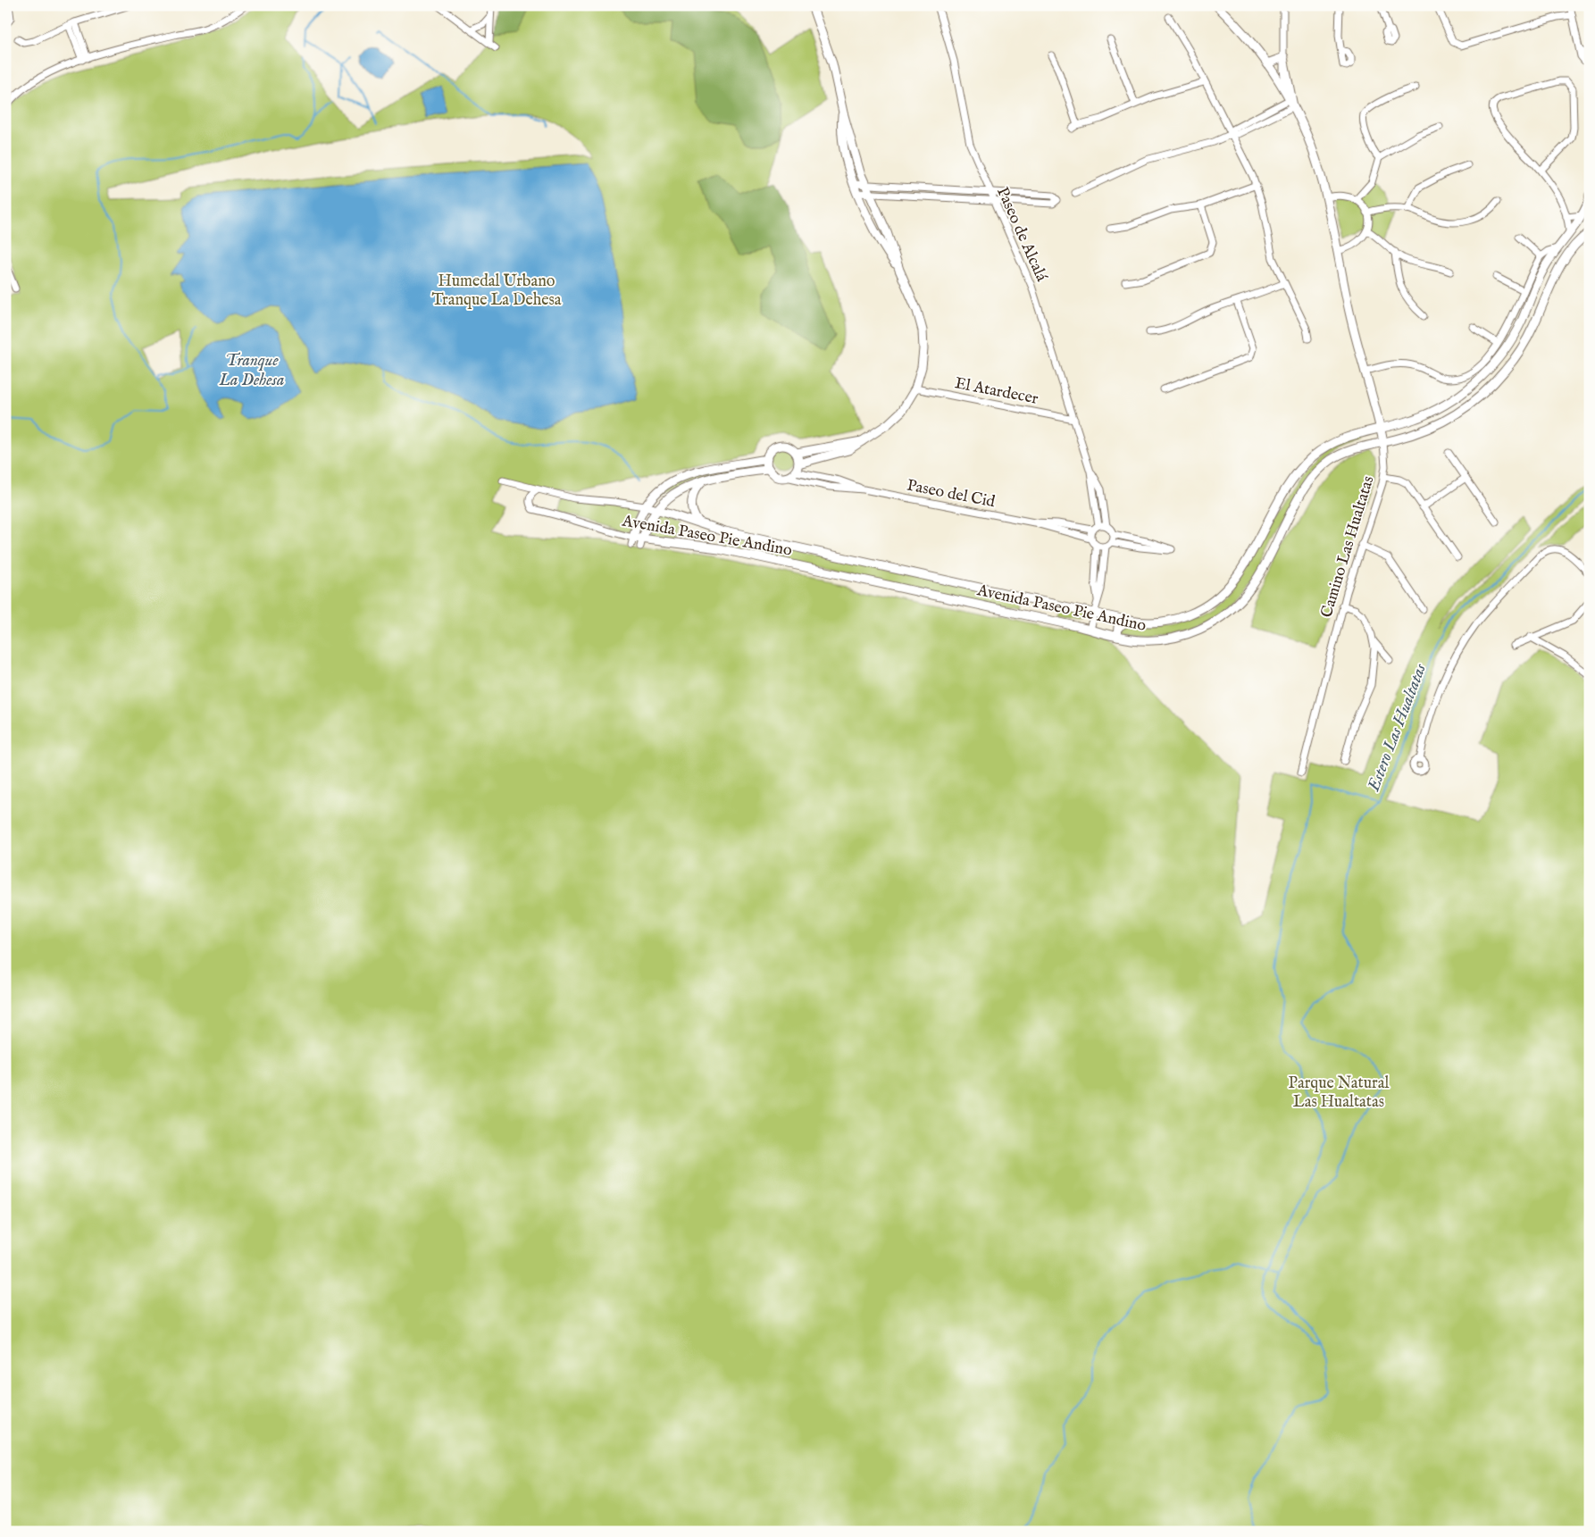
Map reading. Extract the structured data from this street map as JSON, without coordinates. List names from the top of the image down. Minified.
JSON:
{"streets":{"street":["Paseo de Alcalá","El Atardecer","Paseo del Cid","Avenida Paseo Pie Andino","Camino Las Hualtatas"]},"crossings":[["Paseo de Alcalá","El Atardecer"],["Paseo de Alcalá","Paseo del Cid"],["Avenida Paseo Pie Andino","Camino Las Hualtatas"]],"water":["Tranque La Dehesa","Estero Las Hualtatas"],"parks":["Humedal Urbano Tranque La Dehesa","Parque Natural Las Hualtatas"]}
